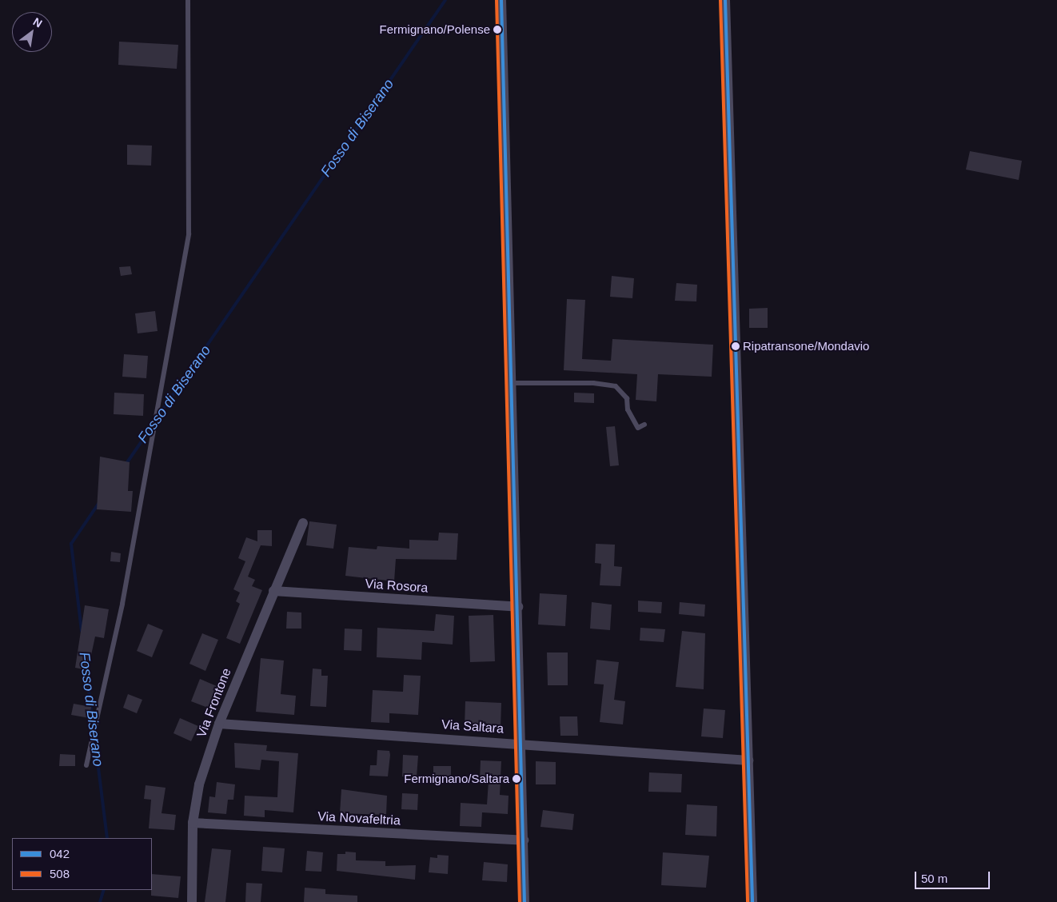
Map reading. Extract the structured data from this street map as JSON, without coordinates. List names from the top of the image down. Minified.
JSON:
{"streets":{"street":["Via Rosora","Via Frontone","Via Saltara","Via Novafeltria"]},"crossings":[["Via Rosora","Via Frontone"],["Via Frontone","Via Saltara"],["Via Frontone","Via Novafeltria"]],"water":["Fosso di Biserano"],"places":["Fermignano/Polense","Ripatransone/Mondavio","Fermignano/Saltara"],"lines":["transit line 042","transit line 508"],"legend":["042","508"],"scale_bar":"50 m","north":"top right"}
